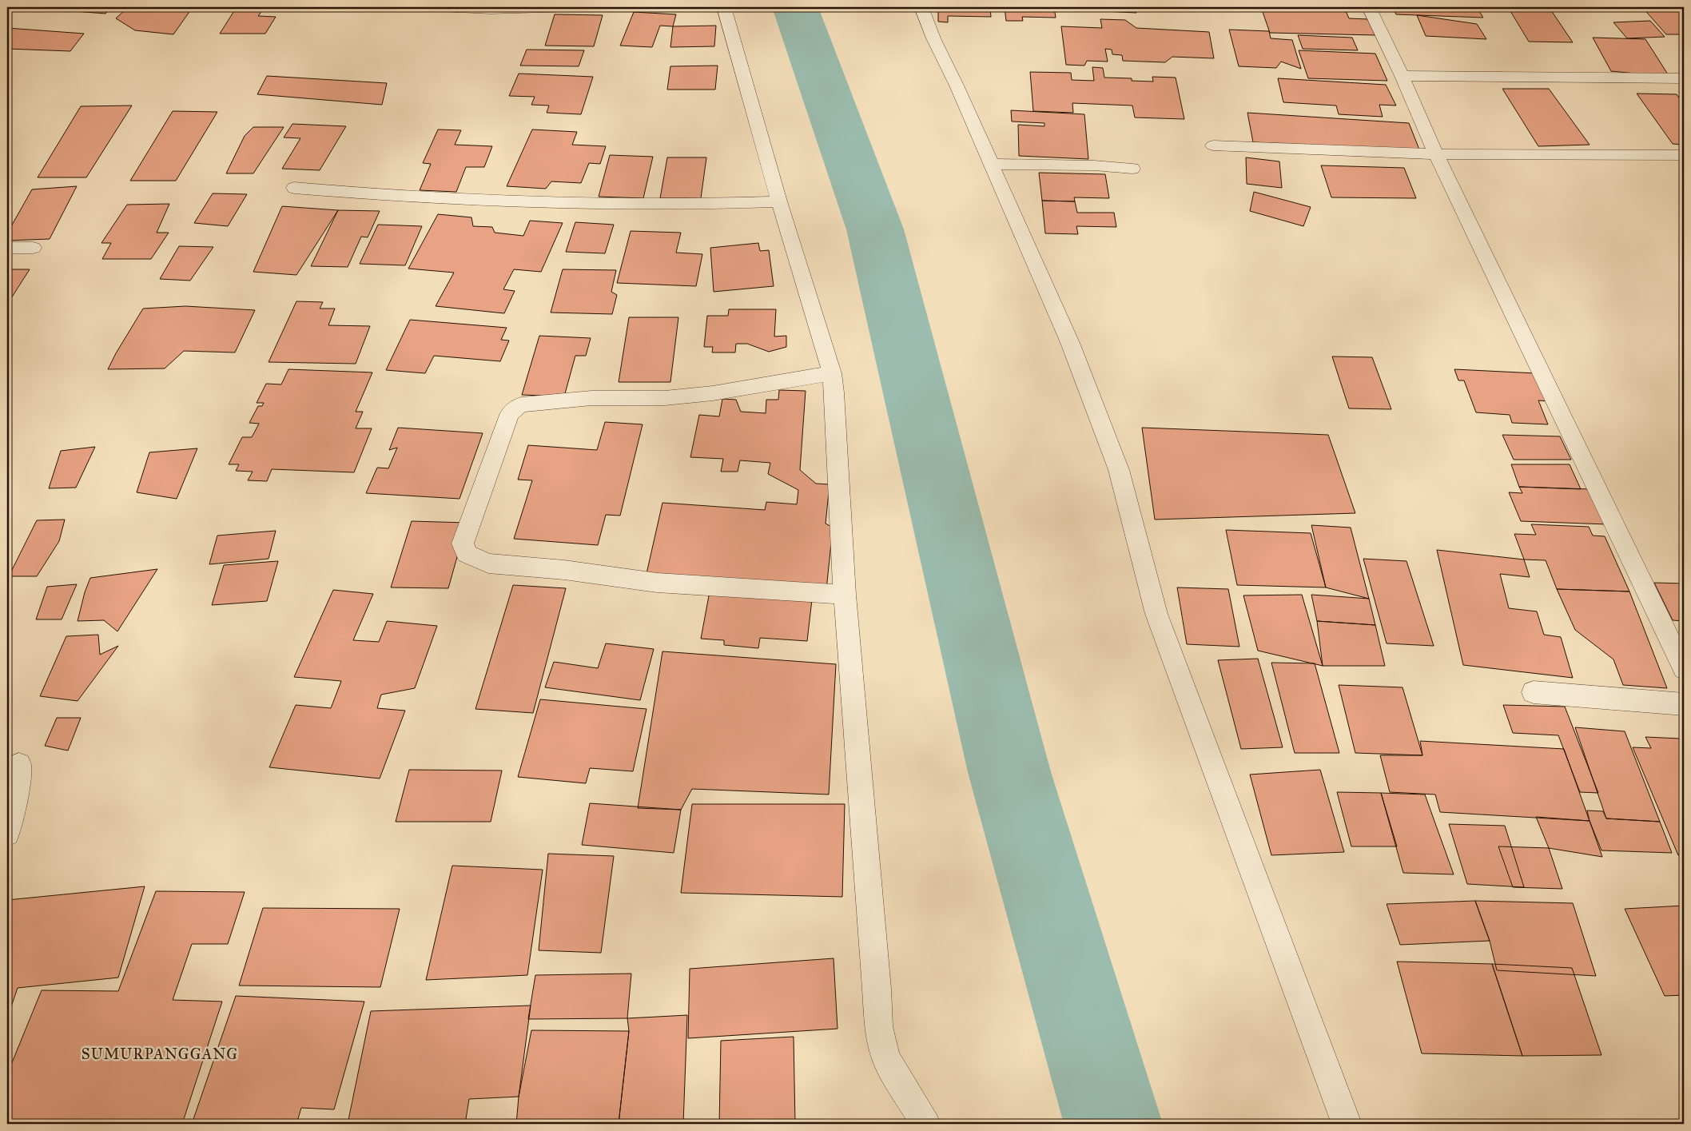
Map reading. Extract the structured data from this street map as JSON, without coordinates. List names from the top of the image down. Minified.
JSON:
{"districts":["SUMURPANGGANG"]}
